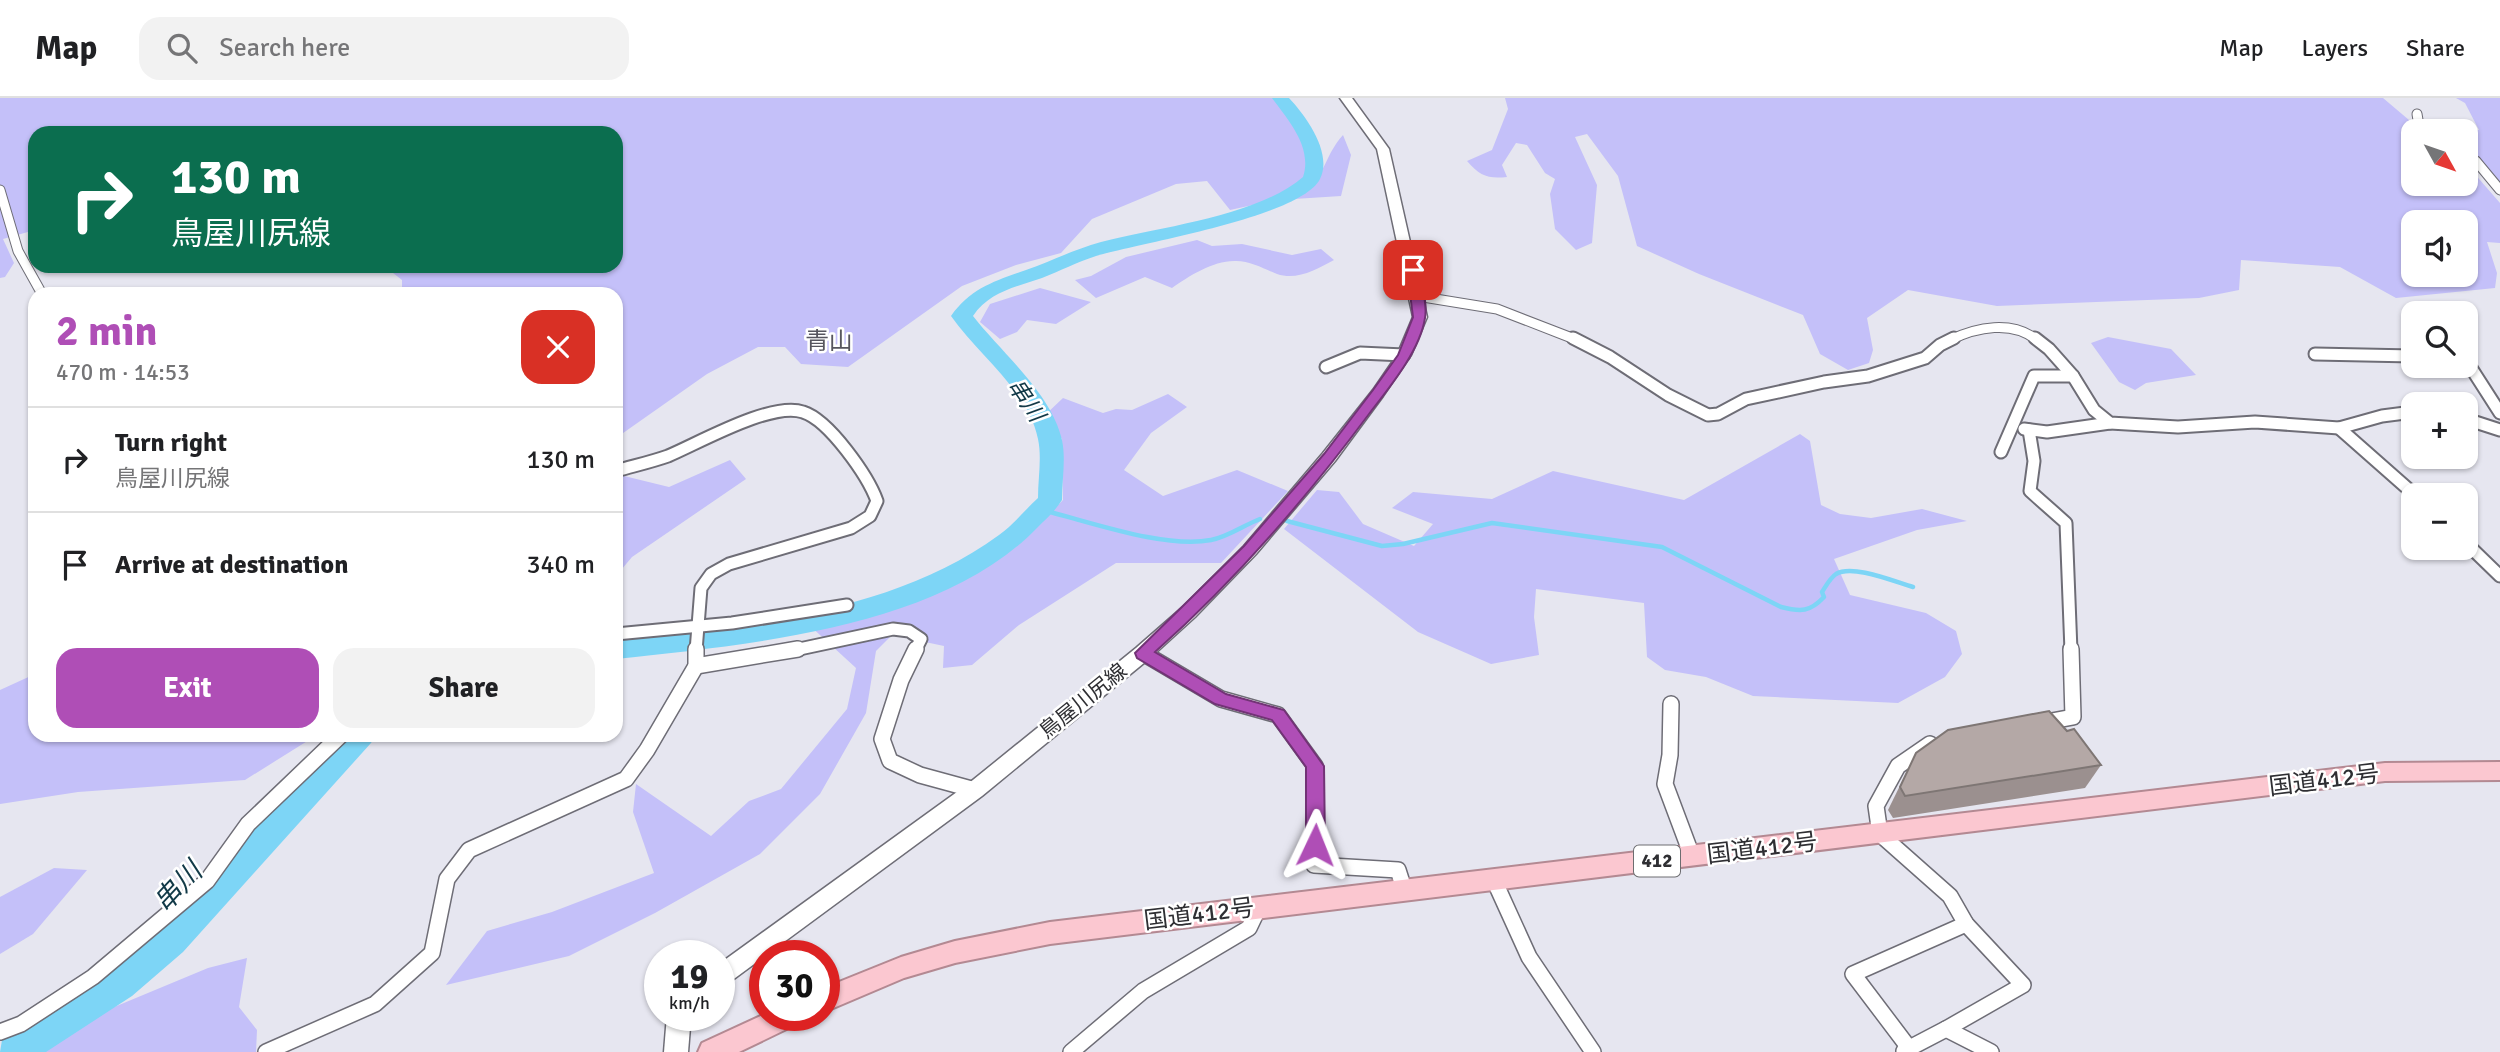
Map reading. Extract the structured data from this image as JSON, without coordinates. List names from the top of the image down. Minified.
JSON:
{"streets":{"highway":["国道412号","412"],"main road":["鳥屋川尻線"]},"districts":["青山"],"water":["串川"],"north":"bottom right","page":{"header":"Map","search":"Search here","nav":["Map","Layers","Share"],"map_buttons":["+","−"],"turn":["130 m","鳥屋川尻線"],"heading":["2 min","470 m · 14:53"],"list":[{"name":"Turn right","note":"鳥屋川尻線","value":"130 m"},{"name":"Arrive at destination","value":"340 m"}],"buttons":["Exit","Share"],"speed":"19 km/h","limit":"30"}}
